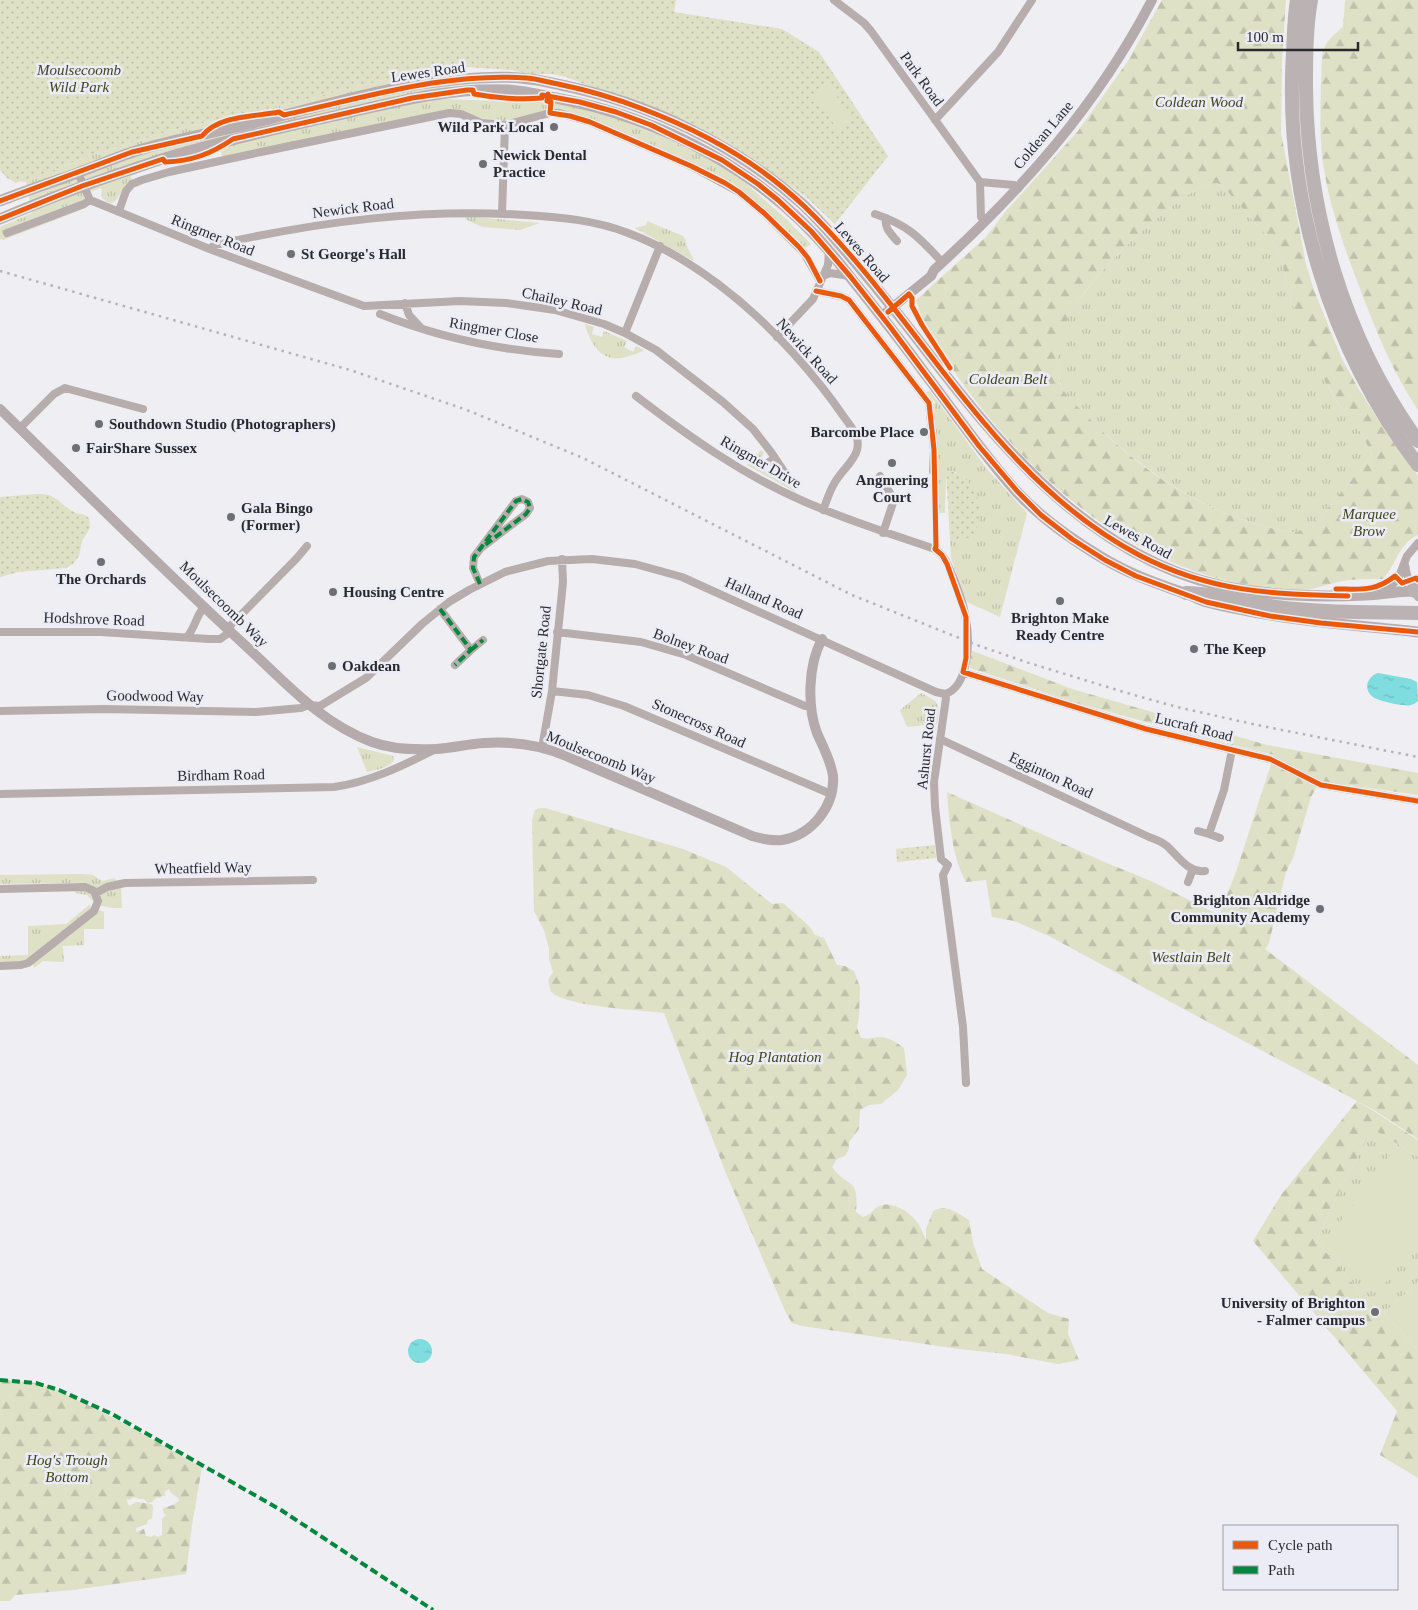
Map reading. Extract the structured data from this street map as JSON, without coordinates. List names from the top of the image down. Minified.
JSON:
{"streets":{"main road":["Lewes Road"],"street":["Park Road","Coldean Lane","Newick Road","Ringmer Road","Chailey Road","Ringmer Close","Ringmer Drive","Halland Road","Moulsecoomb Way","Hodshrove Road","Bolney Road","Shortgate Road","Goodwood Way","Stonecross Road","Lucraft Road","Ashurst Road","Birdham Road","Egginton Road","Wheatfield Way"]},"crossings":[["Lewes Road","Coldean Lane"],["Newick Road","Ringmer Road"],["Newick Road","Ringmer Drive"],["Ringmer Road","Chailey Road"],["Chailey Road","Ringmer Close"],["Ringmer Drive","Ashurst Road"],["Halland Road","Moulsecoomb Way"],["Halland Road","Shortgate Road"],["Halland Road","Goodwood Way"],["Halland Road","Ashurst Road"],["Moulsecoomb Way","Hodshrove Road"],["Moulsecoomb Way","Bolney Road"],["Moulsecoomb Way","Shortgate Road"],["Moulsecoomb Way","Goodwood Way"],["Moulsecoomb Way","Stonecross Road"],["Moulsecoomb Way","Birdham Road"],["Bolney Road","Shortgate Road"],["Shortgate Road","Stonecross Road"],["Lucraft Road","Ashurst Road"],["Ashurst Road","Egginton Road"]],"parks":["Moulsecoomb Wild Park","Coldean Wood","Coldean Belt","Marquee Brow","Westlain Belt","Hog Plantation","Hog's Trough Bottom"],"places":["Wild Park Local","Newick Dental Practice","St George's Hall","Southdown Studio (Photographers)","Barcombe Place","FairShare Sussex","Angmering Court","Gala Bingo (Former)","The Orchards","Housing Centre","Brighton Make Ready Centre","The Keep","Oakdean","Brighton Aldridge Community Academy","University of Brighton - Falmer campus"],"legend":["Cycle path","Path"],"scale_bar":"100 m"}
